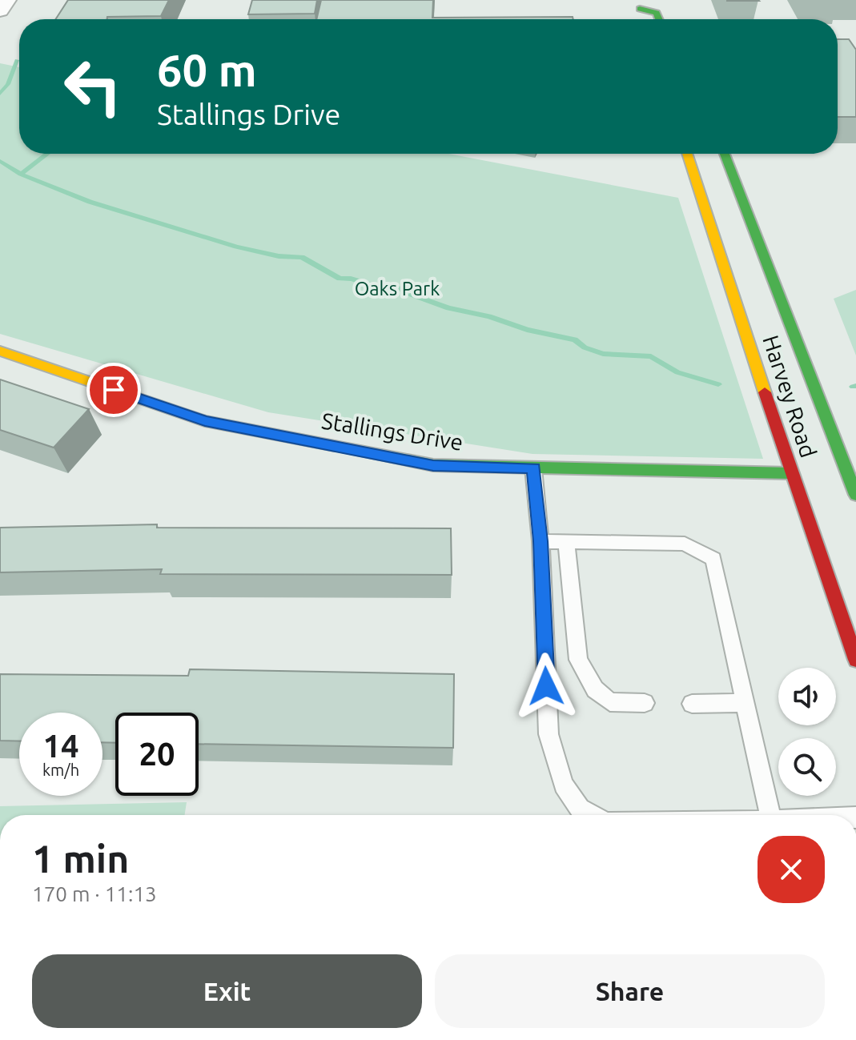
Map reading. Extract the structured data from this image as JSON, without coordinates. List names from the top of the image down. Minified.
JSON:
{"streets":{"main road":["Harvey Road","Stallings Drive"]},"crossings":[["Harvey Road","Stallings Drive"]],"parks":["Oaks Park"],"page":{"turn":["60 m","Stallings Drive"],"speed":"14 km/h","limit":"20","heading":["1 min","170 m · 11:13"],"buttons":["Exit","Share"]}}
